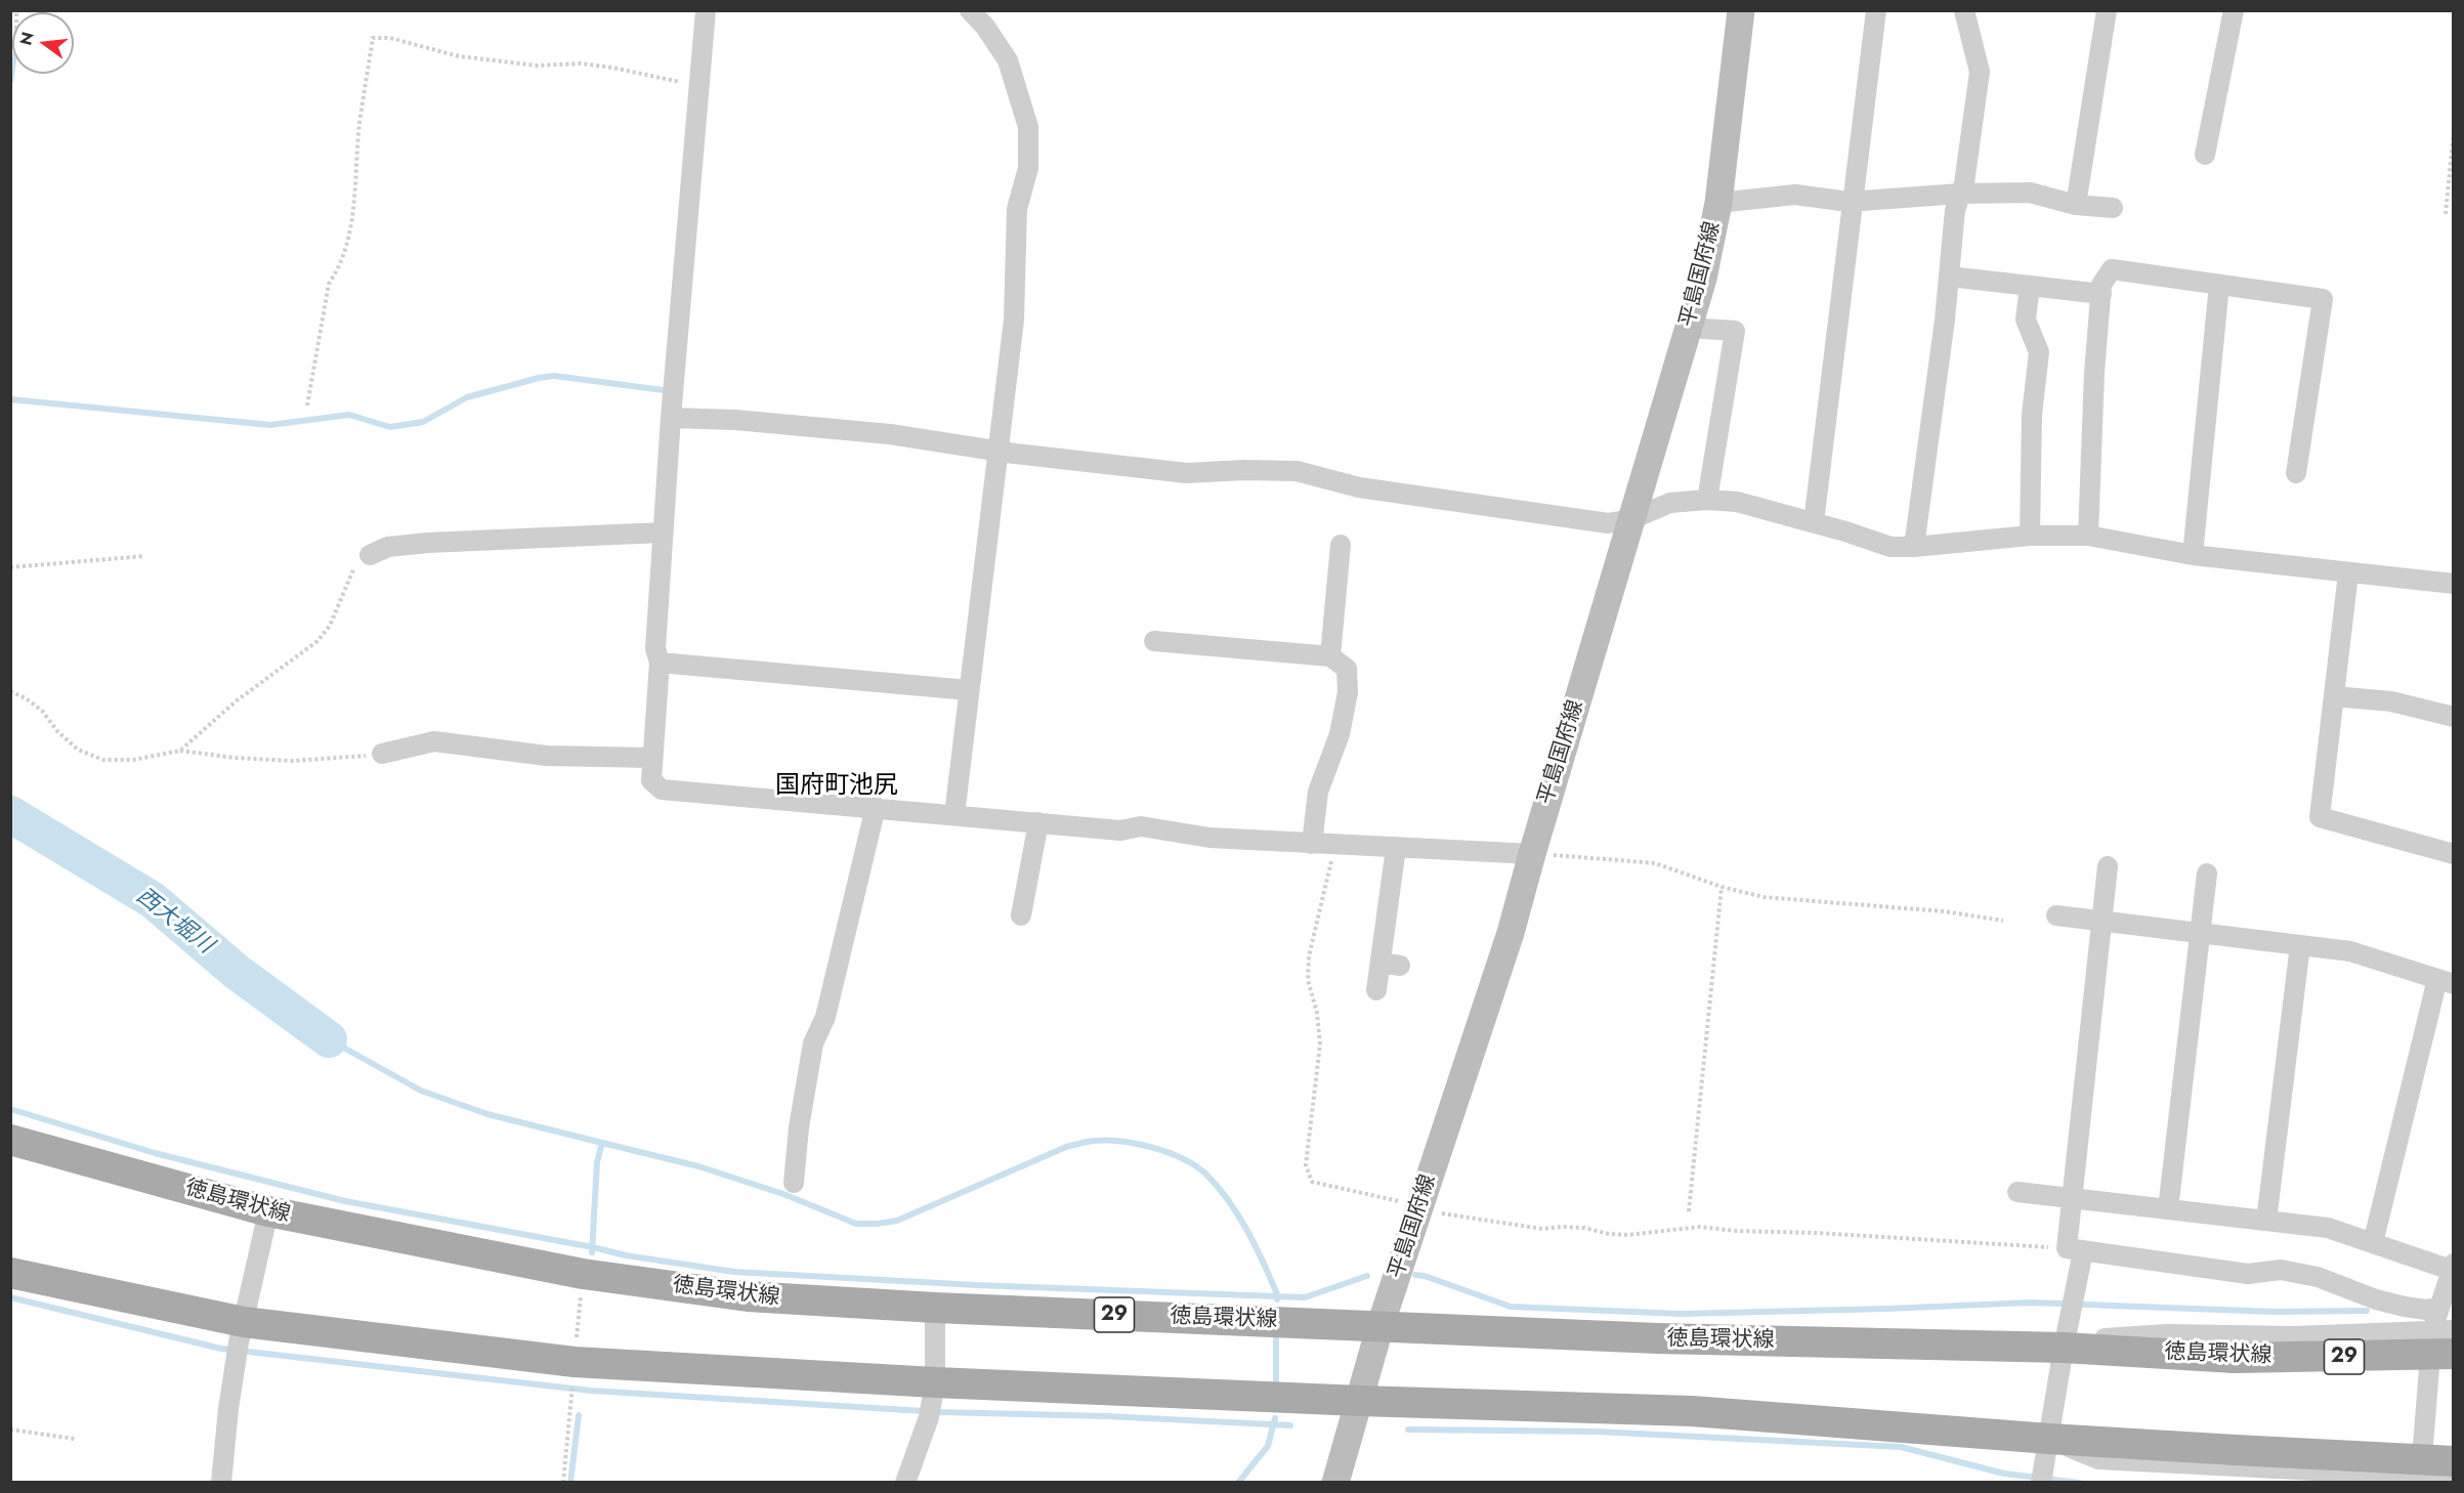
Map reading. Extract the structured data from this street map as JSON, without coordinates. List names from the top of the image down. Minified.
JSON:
{"streets":{"main road":["平島国府線","徳島環状線","29"]},"crossings":[["平島国府線","徳島環状線"]],"districts":["国府町池尻"],"water":["西大堀川"],"north":"left"}
